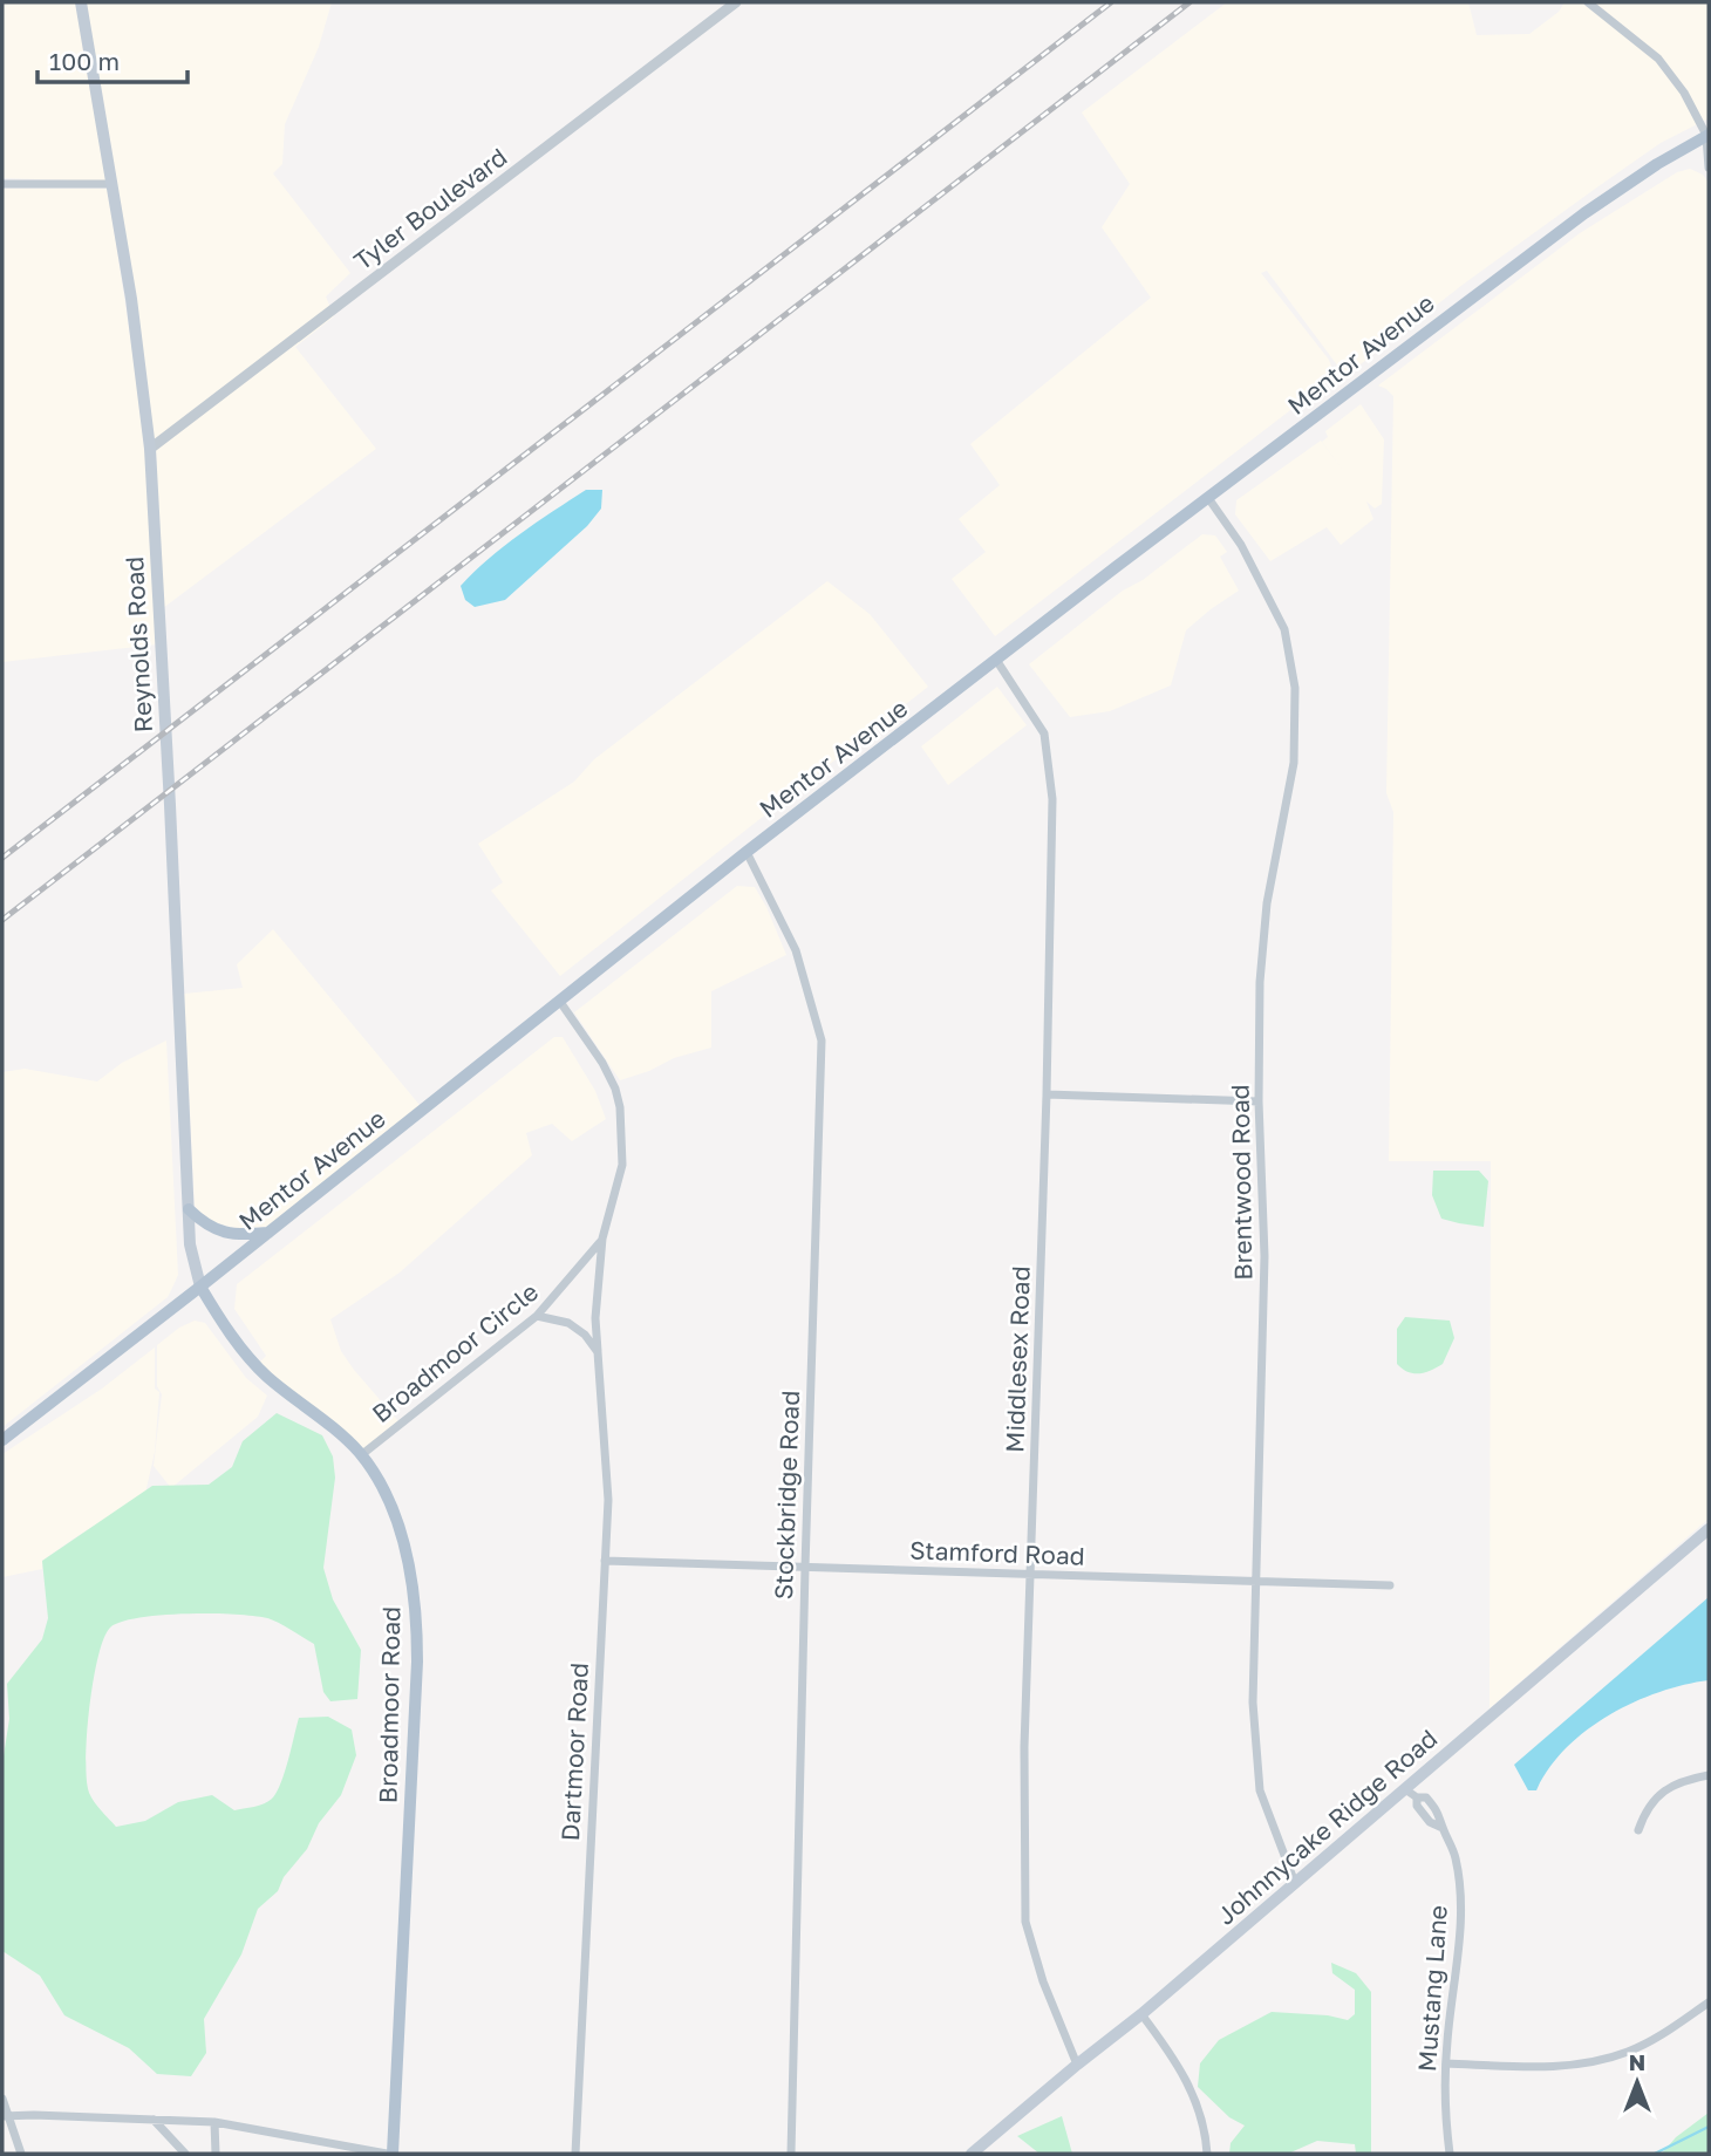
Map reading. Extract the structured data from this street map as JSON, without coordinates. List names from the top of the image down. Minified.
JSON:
{"streets":{"main road":["Mentor Avenue","Reynolds Road","Broadmoor Road","Johnnycake Ridge Road"],"street":["Tyler Boulevard","Brentwood Road","Broadmoor Circle","Middlesex Road","Stockbridge Road","Stamford Road","Dartmoor Road","Mustang Lane"]},"crossings":[["Tyler Boulevard","Reynolds Road"],["Mentor Avenue","Reynolds Road"],["Mentor Avenue","Brentwood Road"],["Mentor Avenue","Middlesex Road"],["Mentor Avenue","Stockbridge Road"],["Mentor Avenue","Broadmoor Road"],["Mentor Avenue","Dartmoor Road"],["Reynolds Road","Broadmoor Road"],["Brentwood Road","Stamford Road"],["Brentwood Road","Johnnycake Ridge Road"],["Broadmoor Circle","Broadmoor Road"],["Broadmoor Circle","Dartmoor Road"],["Middlesex Road","Stamford Road"],["Middlesex Road","Johnnycake Ridge Road"],["Stockbridge Road","Stamford Road"],["Stamford Road","Dartmoor Road"],["Johnnycake Ridge Road","Mustang Lane"]],"scale_bar":"100 m","north":"top"}
